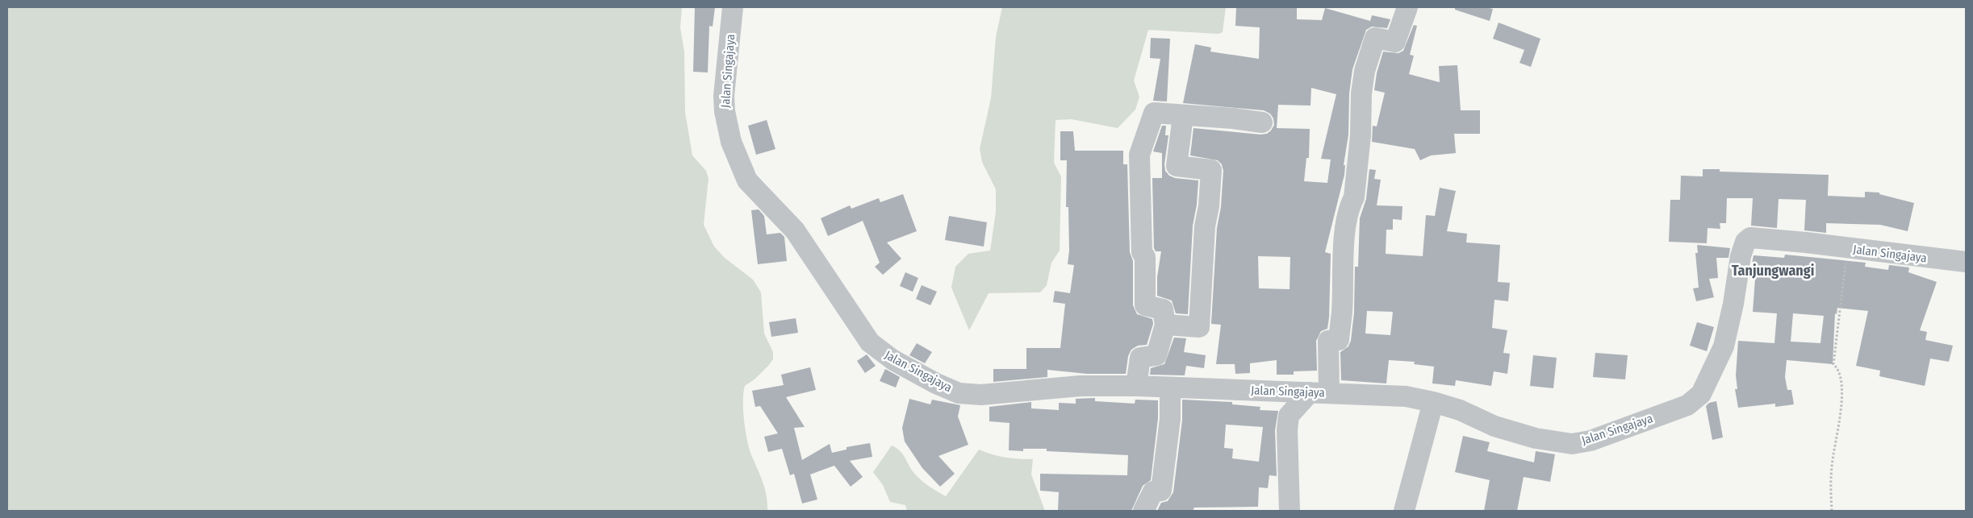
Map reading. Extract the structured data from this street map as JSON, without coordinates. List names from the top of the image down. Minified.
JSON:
{"streets":{"street":["Jalan Singajaya"]},"districts":["Tanjungwangi"]}
